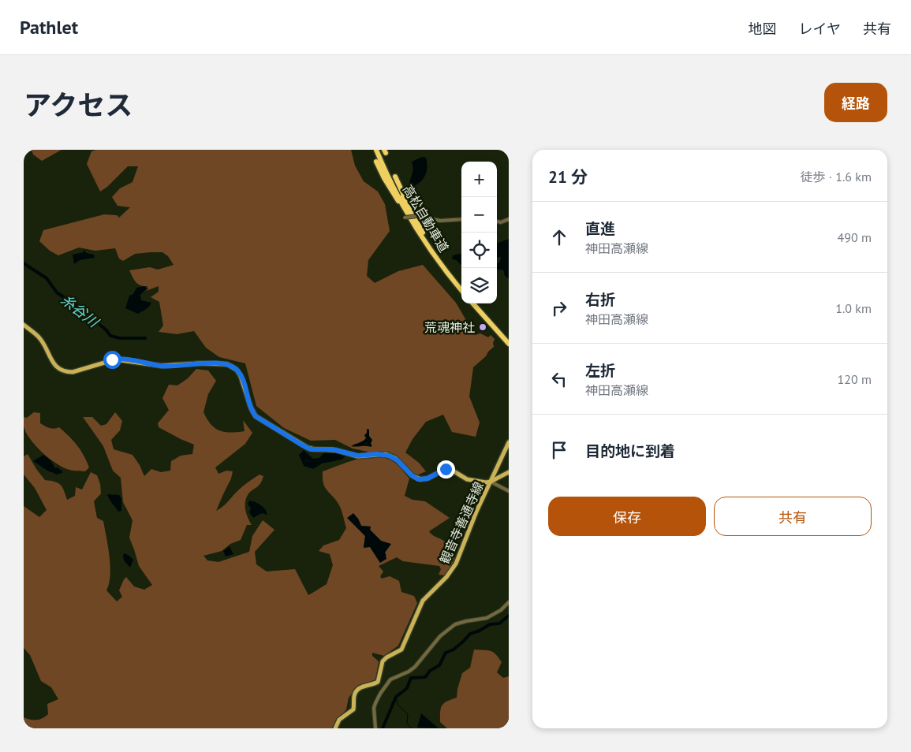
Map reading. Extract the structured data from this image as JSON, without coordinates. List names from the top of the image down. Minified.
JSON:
{"streets":{"highway":["高松自動車道"],"main road":["観音寺善通寺線"]},"water":["糸谷川"],"places":["荒魂神社"],"page":{"header":"Pathlet","nav":["地図","レイヤ","共有"],"title":"アクセス","buttons":["経路",["保存","共有"]],"heading":["21 分","徒歩 · 1.6 km"],"map_buttons":["+","−"],"list":[["直進","神田高瀬線","490 m"],["右折","神田高瀬線","1.0 km"],["左折","神田高瀬線","120 m"],"目的地に到着"]}}
